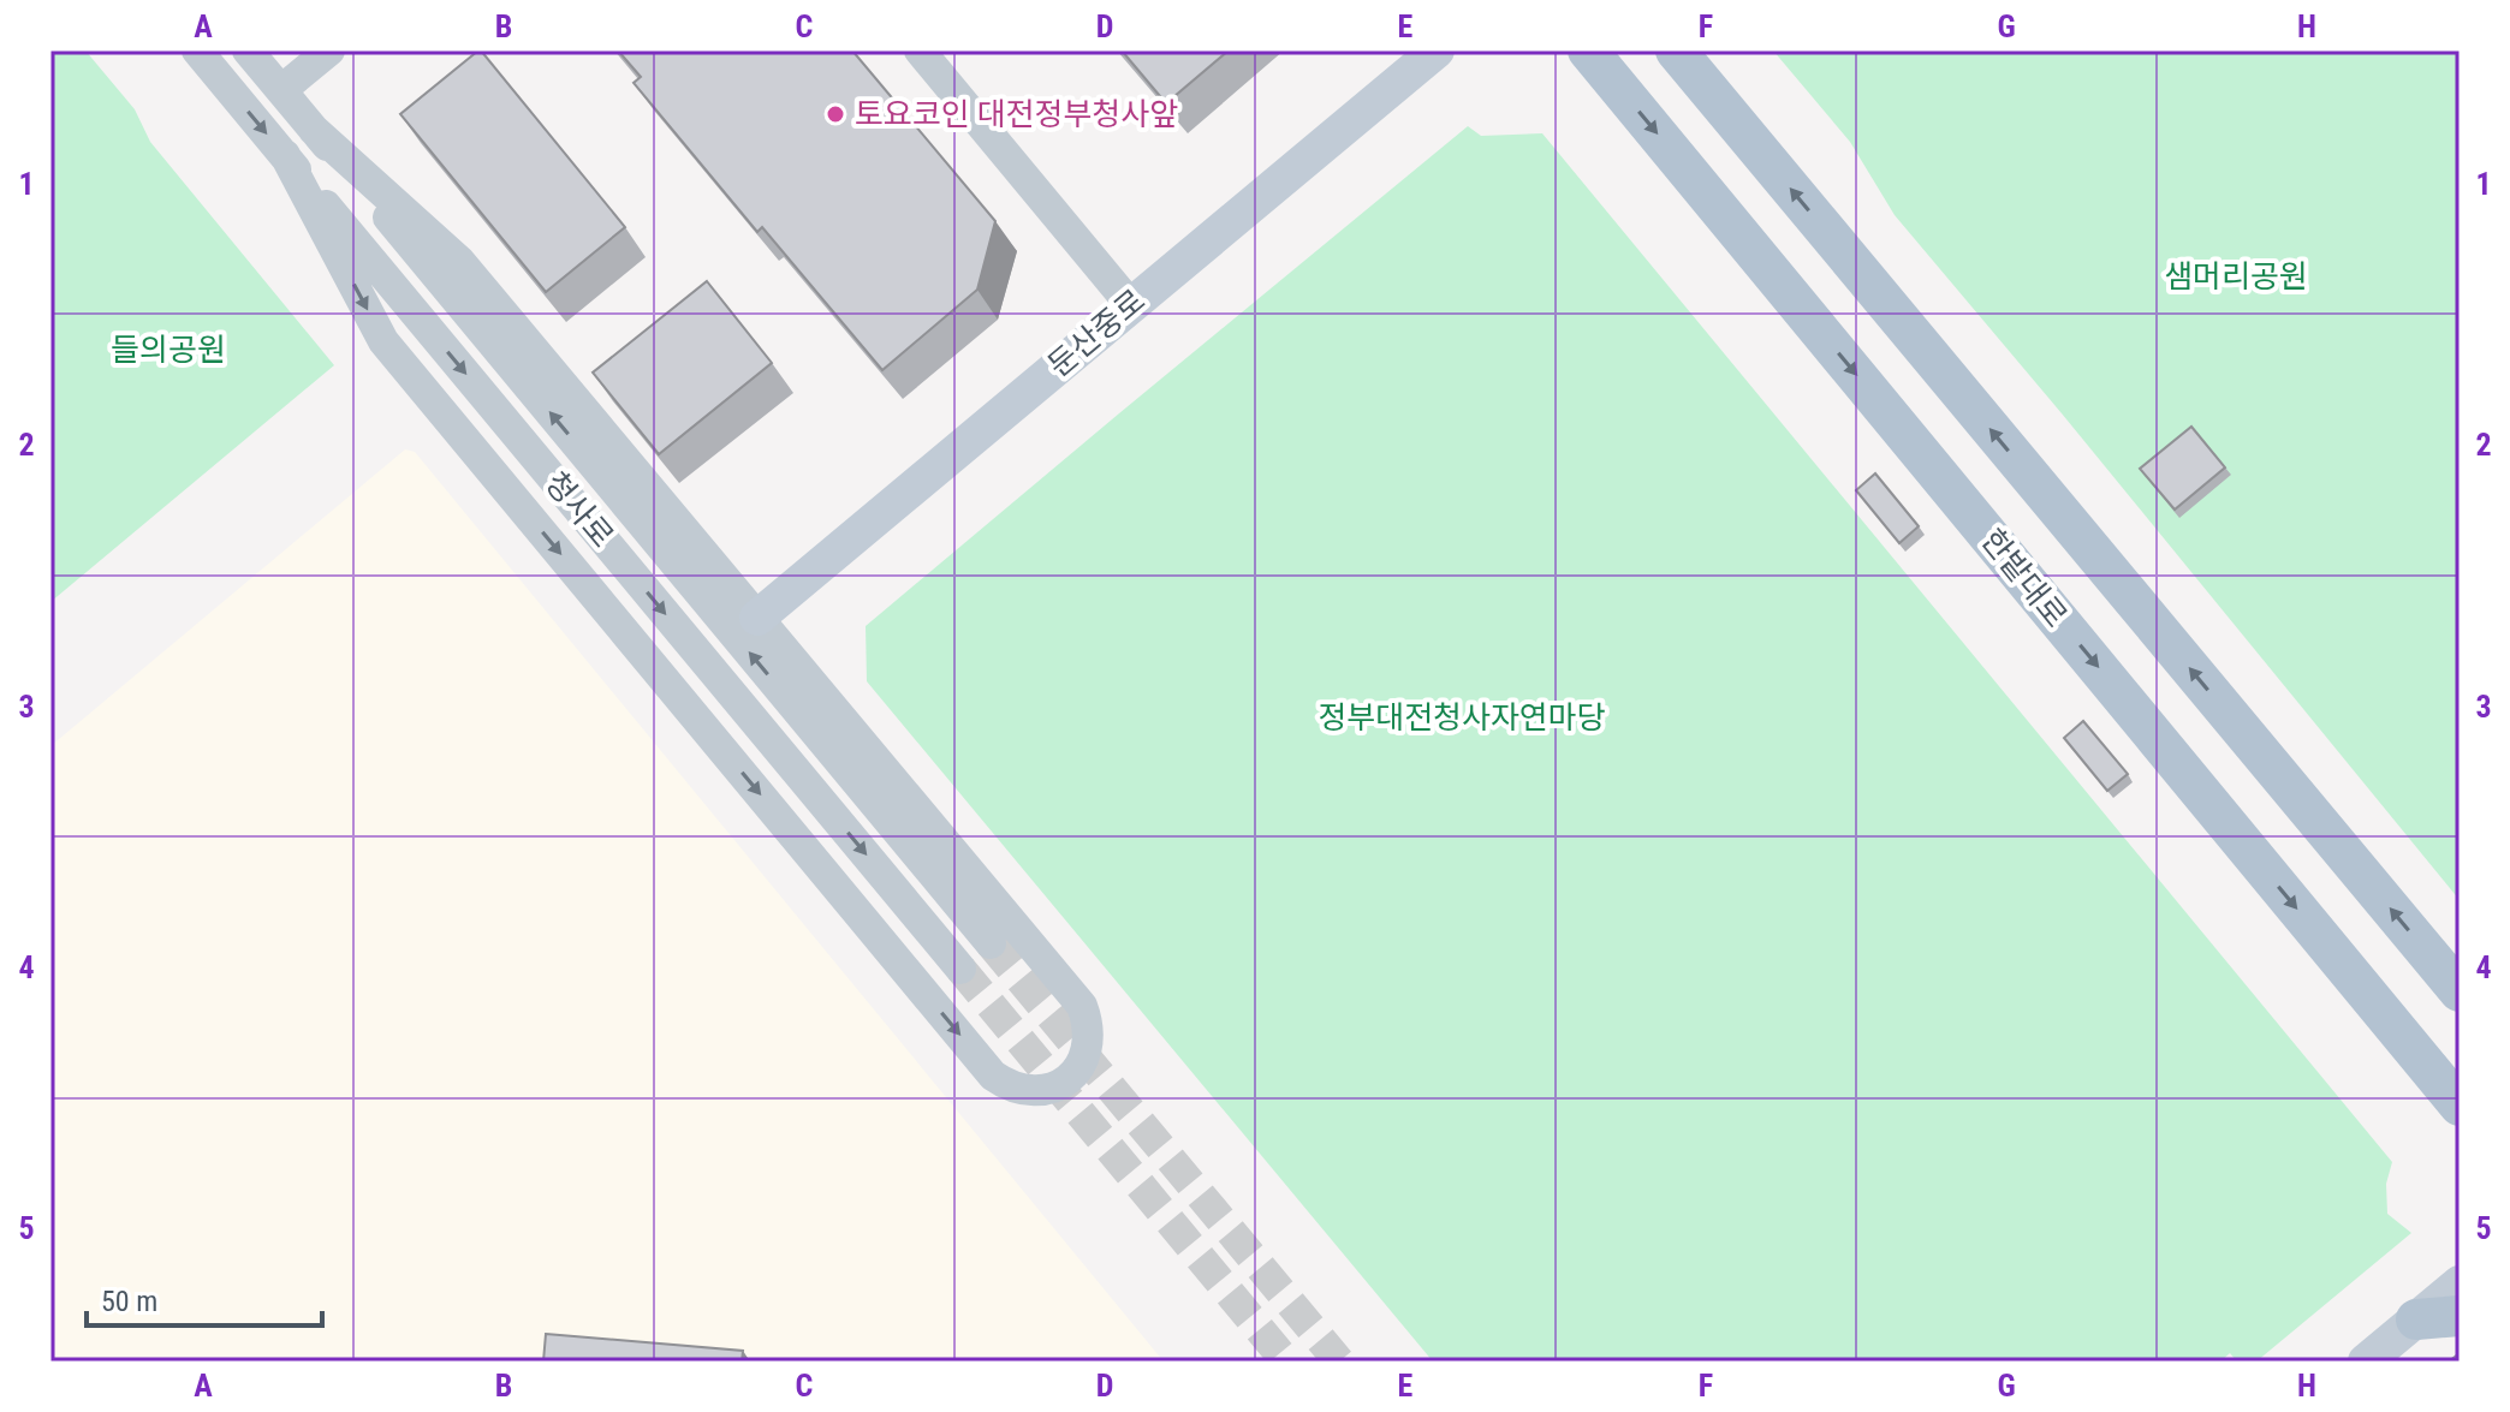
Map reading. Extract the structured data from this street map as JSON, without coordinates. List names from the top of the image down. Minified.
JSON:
{"streets":{"main road":["둔산중로","한밭대로"],"street":["청사로"]},"parks":["샘머리공원","들의공원","정부대전청사자연마당"],"places":["토요코인 대전정부청사앞"],"scale_bar":"50 m","grid":{"columns":["A","B","C","D","E","F","G","H"],"rows":["1","2","3","4","5"]}}
